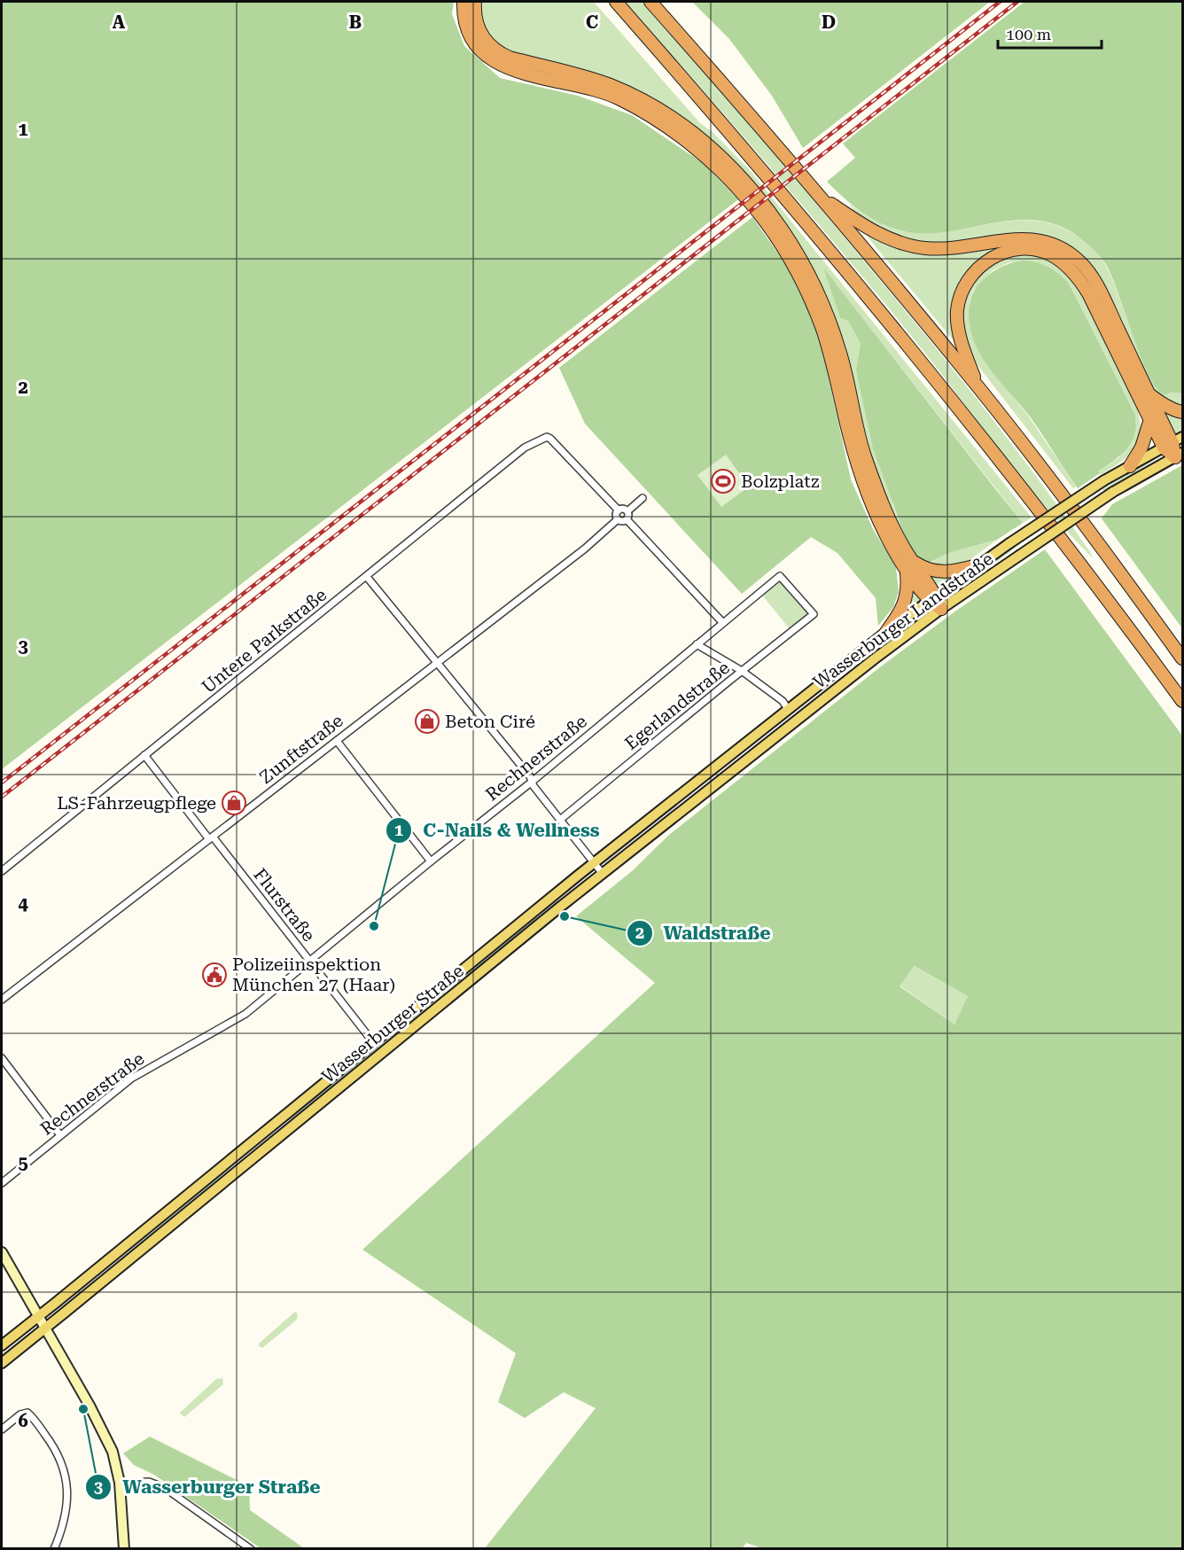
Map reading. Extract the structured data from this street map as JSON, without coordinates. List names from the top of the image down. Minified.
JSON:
{"streets":{"main road":["Wasserburger Landstraße","Wasserburger Straße"],"street":["Untere Parkstraße","Egerlandstraße","Zunftstraße","Rechnerstraße","Flurstraße"]},"crossings":[["Wasserburger Landstraße","Wasserburger Straße"],["Untere Parkstraße","Zunftstraße"],["Untere Parkstraße","Flurstraße"],["Egerlandstraße","Rechnerstraße"],["Zunftstraße","Flurstraße"],["Rechnerstraße","Flurstraße"],["Flurstraße","Wasserburger Straße"]],"places":{"sports":["Bolzplatz"],"shop":["Beton Ciré","LS-Fahrzeugpflege"],"other":["Waldstraße","C-Nails & Wellness","Wasserburger Straße"],"public building":["Polizeiinspektion München 27 (Haar)"]},"scale_bar":"100 m","grid":{"columns":["A","B","C","D"],"rows":["1","2","3","4","5","6"]}}
